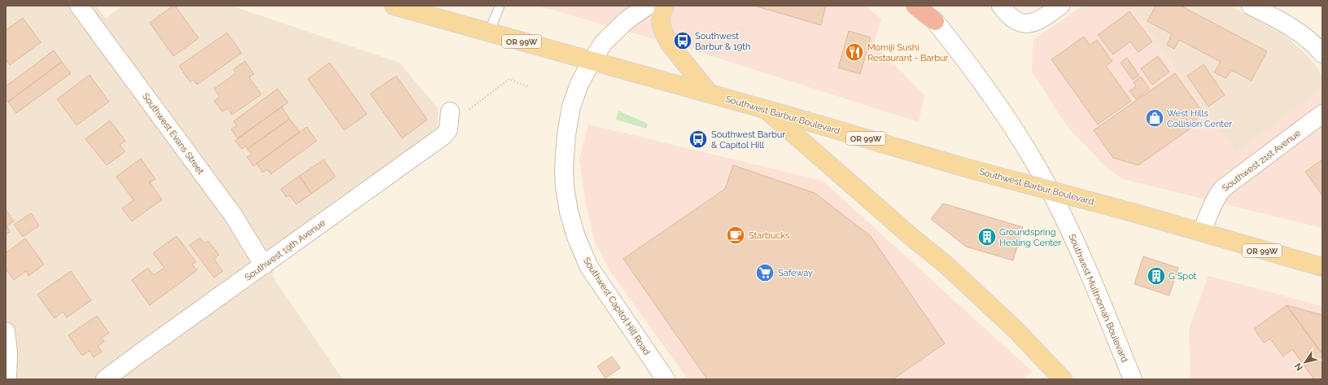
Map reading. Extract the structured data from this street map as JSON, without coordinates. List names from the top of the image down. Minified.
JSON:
{"streets":{"main road":["OR 99W","Southwest Barbur Boulevard"],"street":["Southwest Evans Street","Southwest 21st Avenue","Southwest 19th Avenue","Southwest Multnomah Boulevard","Southwest Capitol Hill Road"]},"crossings":[["Southwest Barbur Boulevard","Southwest 21st Avenue"],["Southwest Barbur Boulevard","Southwest Capitol Hill Road"],["Southwest Evans Street","Southwest 19th Avenue"]],"places":{"bus stop":["Southwest Barbur & 19th","Southwest Barbur & Capitol Hill"],"restaurant":["Momiji Sushi Restaurant - Barbur"],"shop":["West Hills Collision Center"],"cafe":["Starbucks"],"building":["Groundspring Healing Center","G Spot"],"supermarket":["Safeway"]},"north":"bottom left"}
